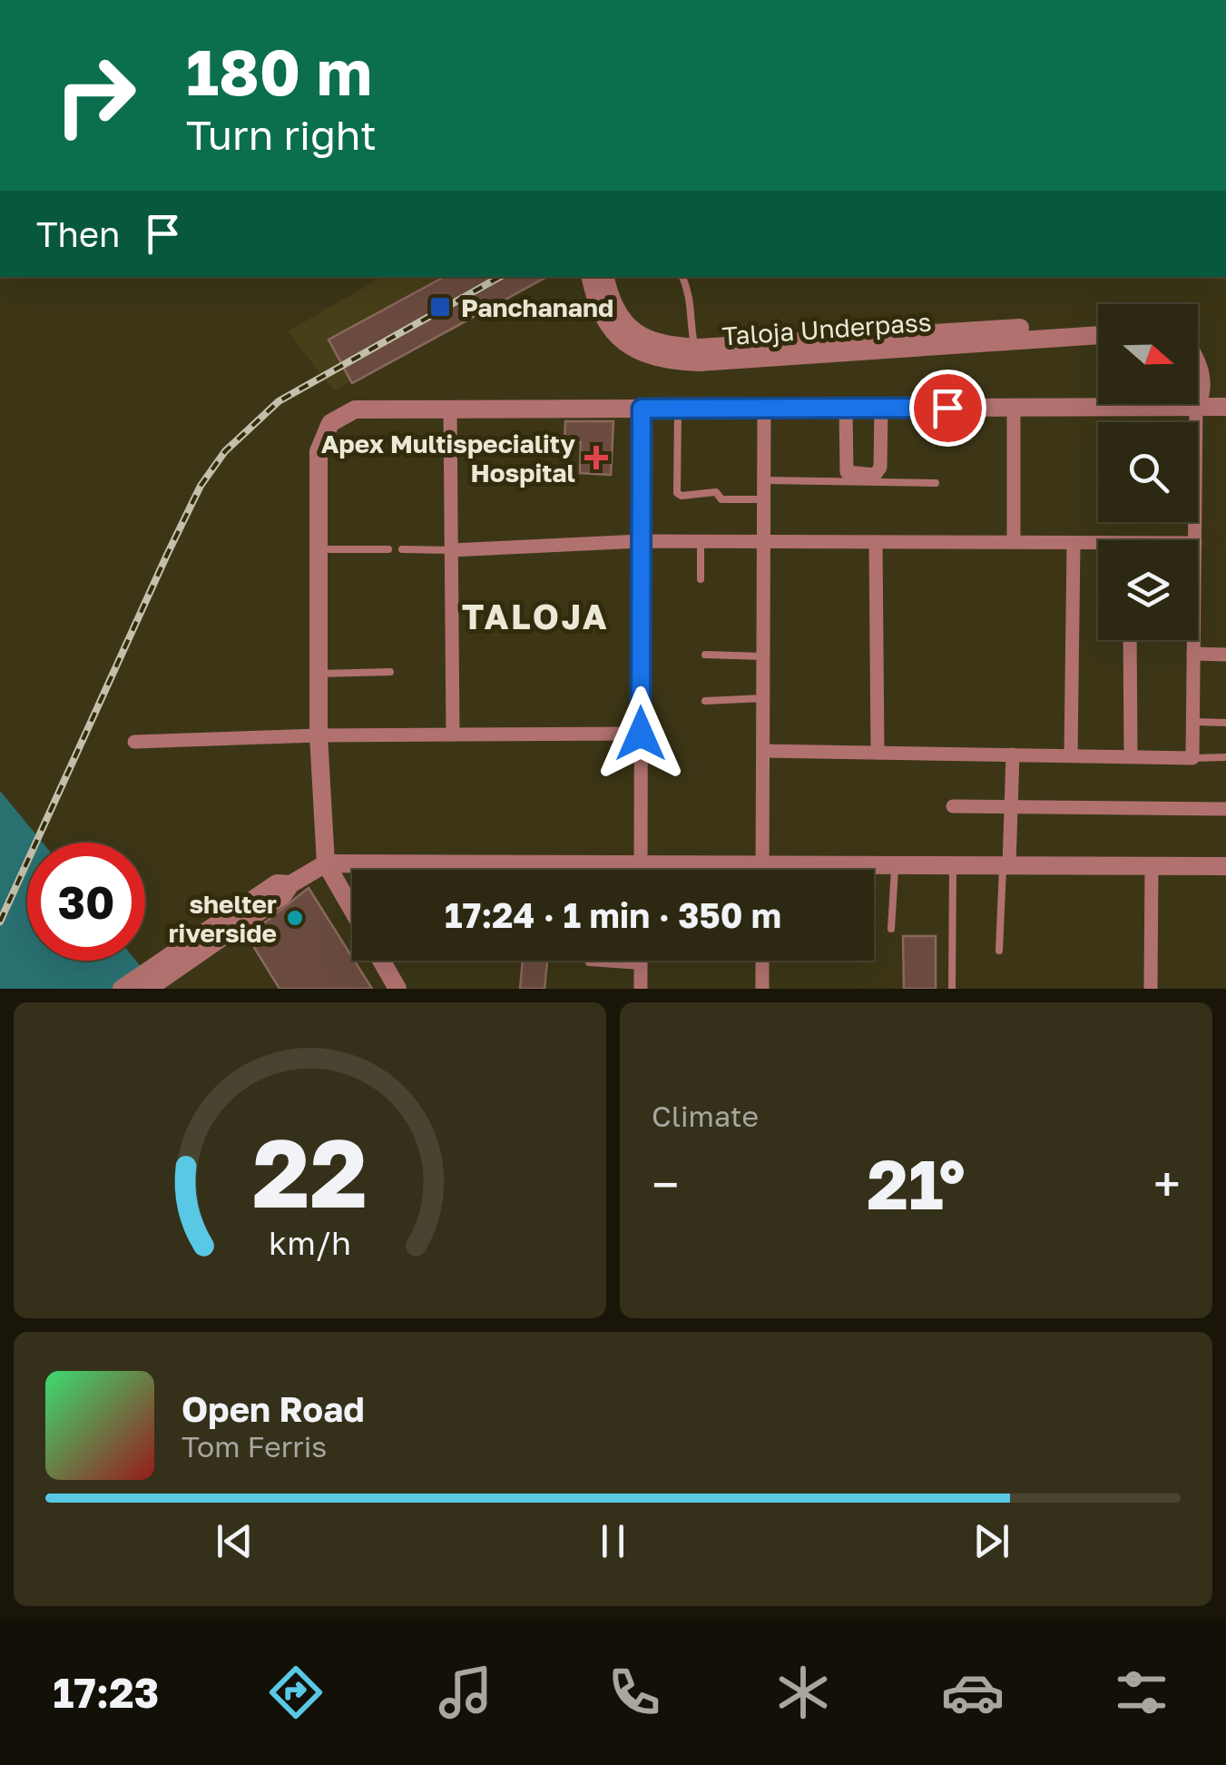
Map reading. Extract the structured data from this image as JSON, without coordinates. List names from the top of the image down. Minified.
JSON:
{"streets":{"street":["Taloja Underpass"]},"districts":["TALOJA"],"places":{"transit":["Panchanand"],"health":["Apex Multispeciality Hospital"],"other":["shelter riverside"]},"north":"right","page":{"turn":["180 m","Turn right"],"then":"Then","limit":"30","trip":"17:24 · 1 min · 350 m","tile":"Climate","heat":["−","21°","+"],"song":["Open Road","Tom Ferris"],"tabs":"17:23","gauge":["22","km/h"]}}
